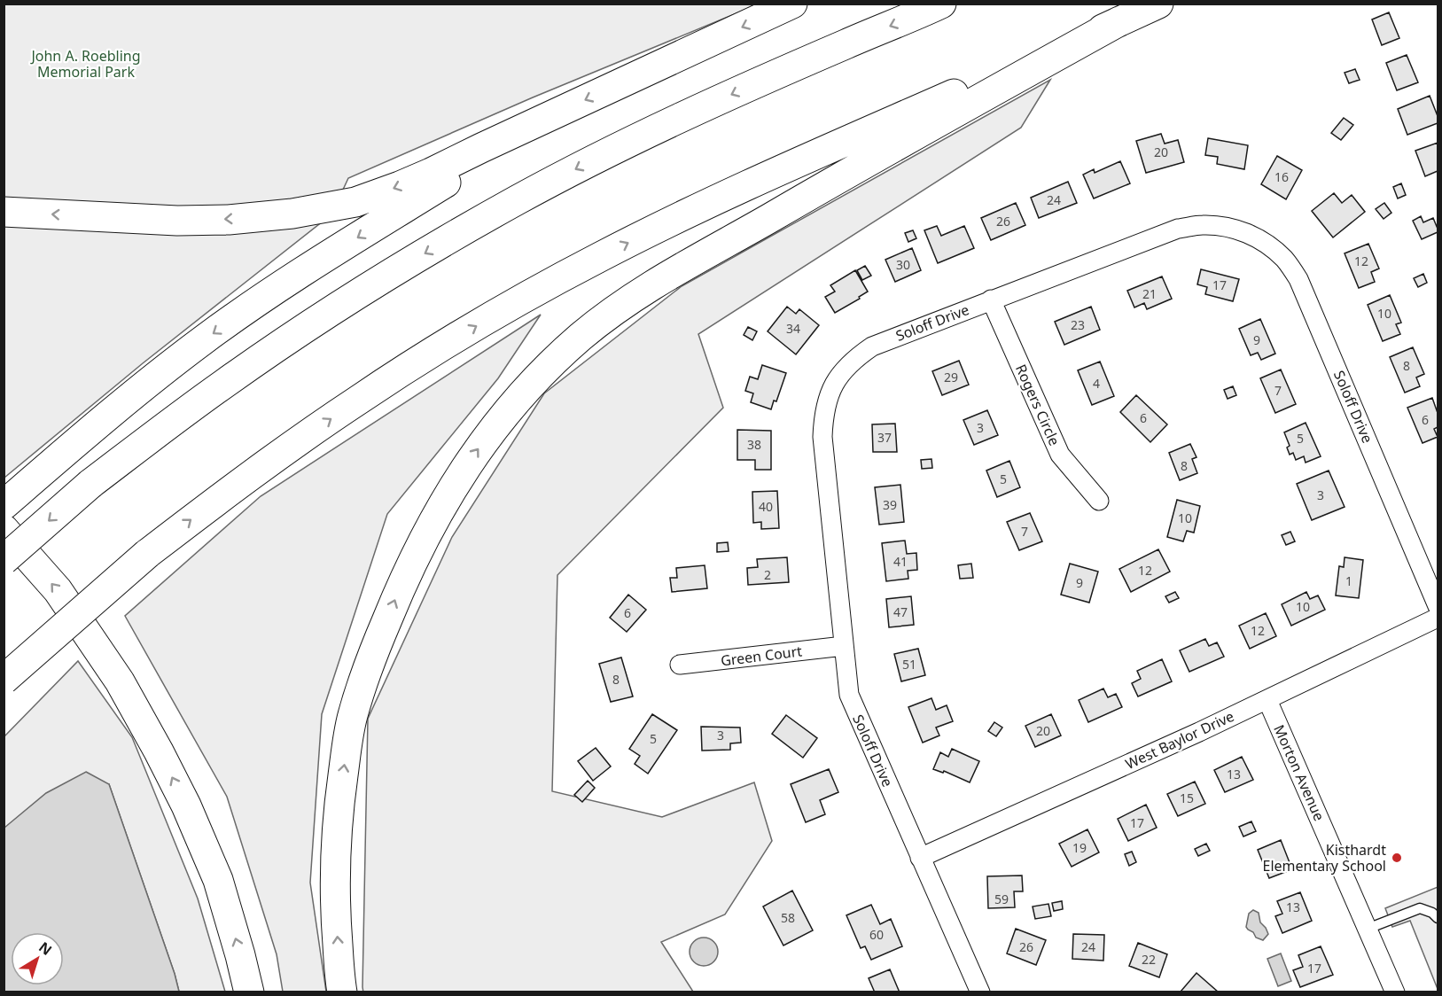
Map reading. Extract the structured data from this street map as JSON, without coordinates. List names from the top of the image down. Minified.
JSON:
{"streets":{"street":["Soloff Drive","Rogers Circle","Green Court","West Baylor Drive","Morton Avenue"]},"crossings":[["Soloff Drive","Rogers Circle"],["Soloff Drive","Green Court"],["Soloff Drive","West Baylor Drive"],["West Baylor Drive","Morton Avenue"]],"parks":["John A. Roebling Memorial Park"],"places":["Kisthardt Elementary School"],"house_numbers":["20","16","24","26","12","30","17","21","10","23","34","9","8","29","4","7","6","6","3","37","5","38","8","5","3","39","40","10","7","41","12","2","1","9","10","47","6","12","51","8","20","3","5","13","15","17","19","59","13","58","60","26","24","22","17"],"north":"top right"}
